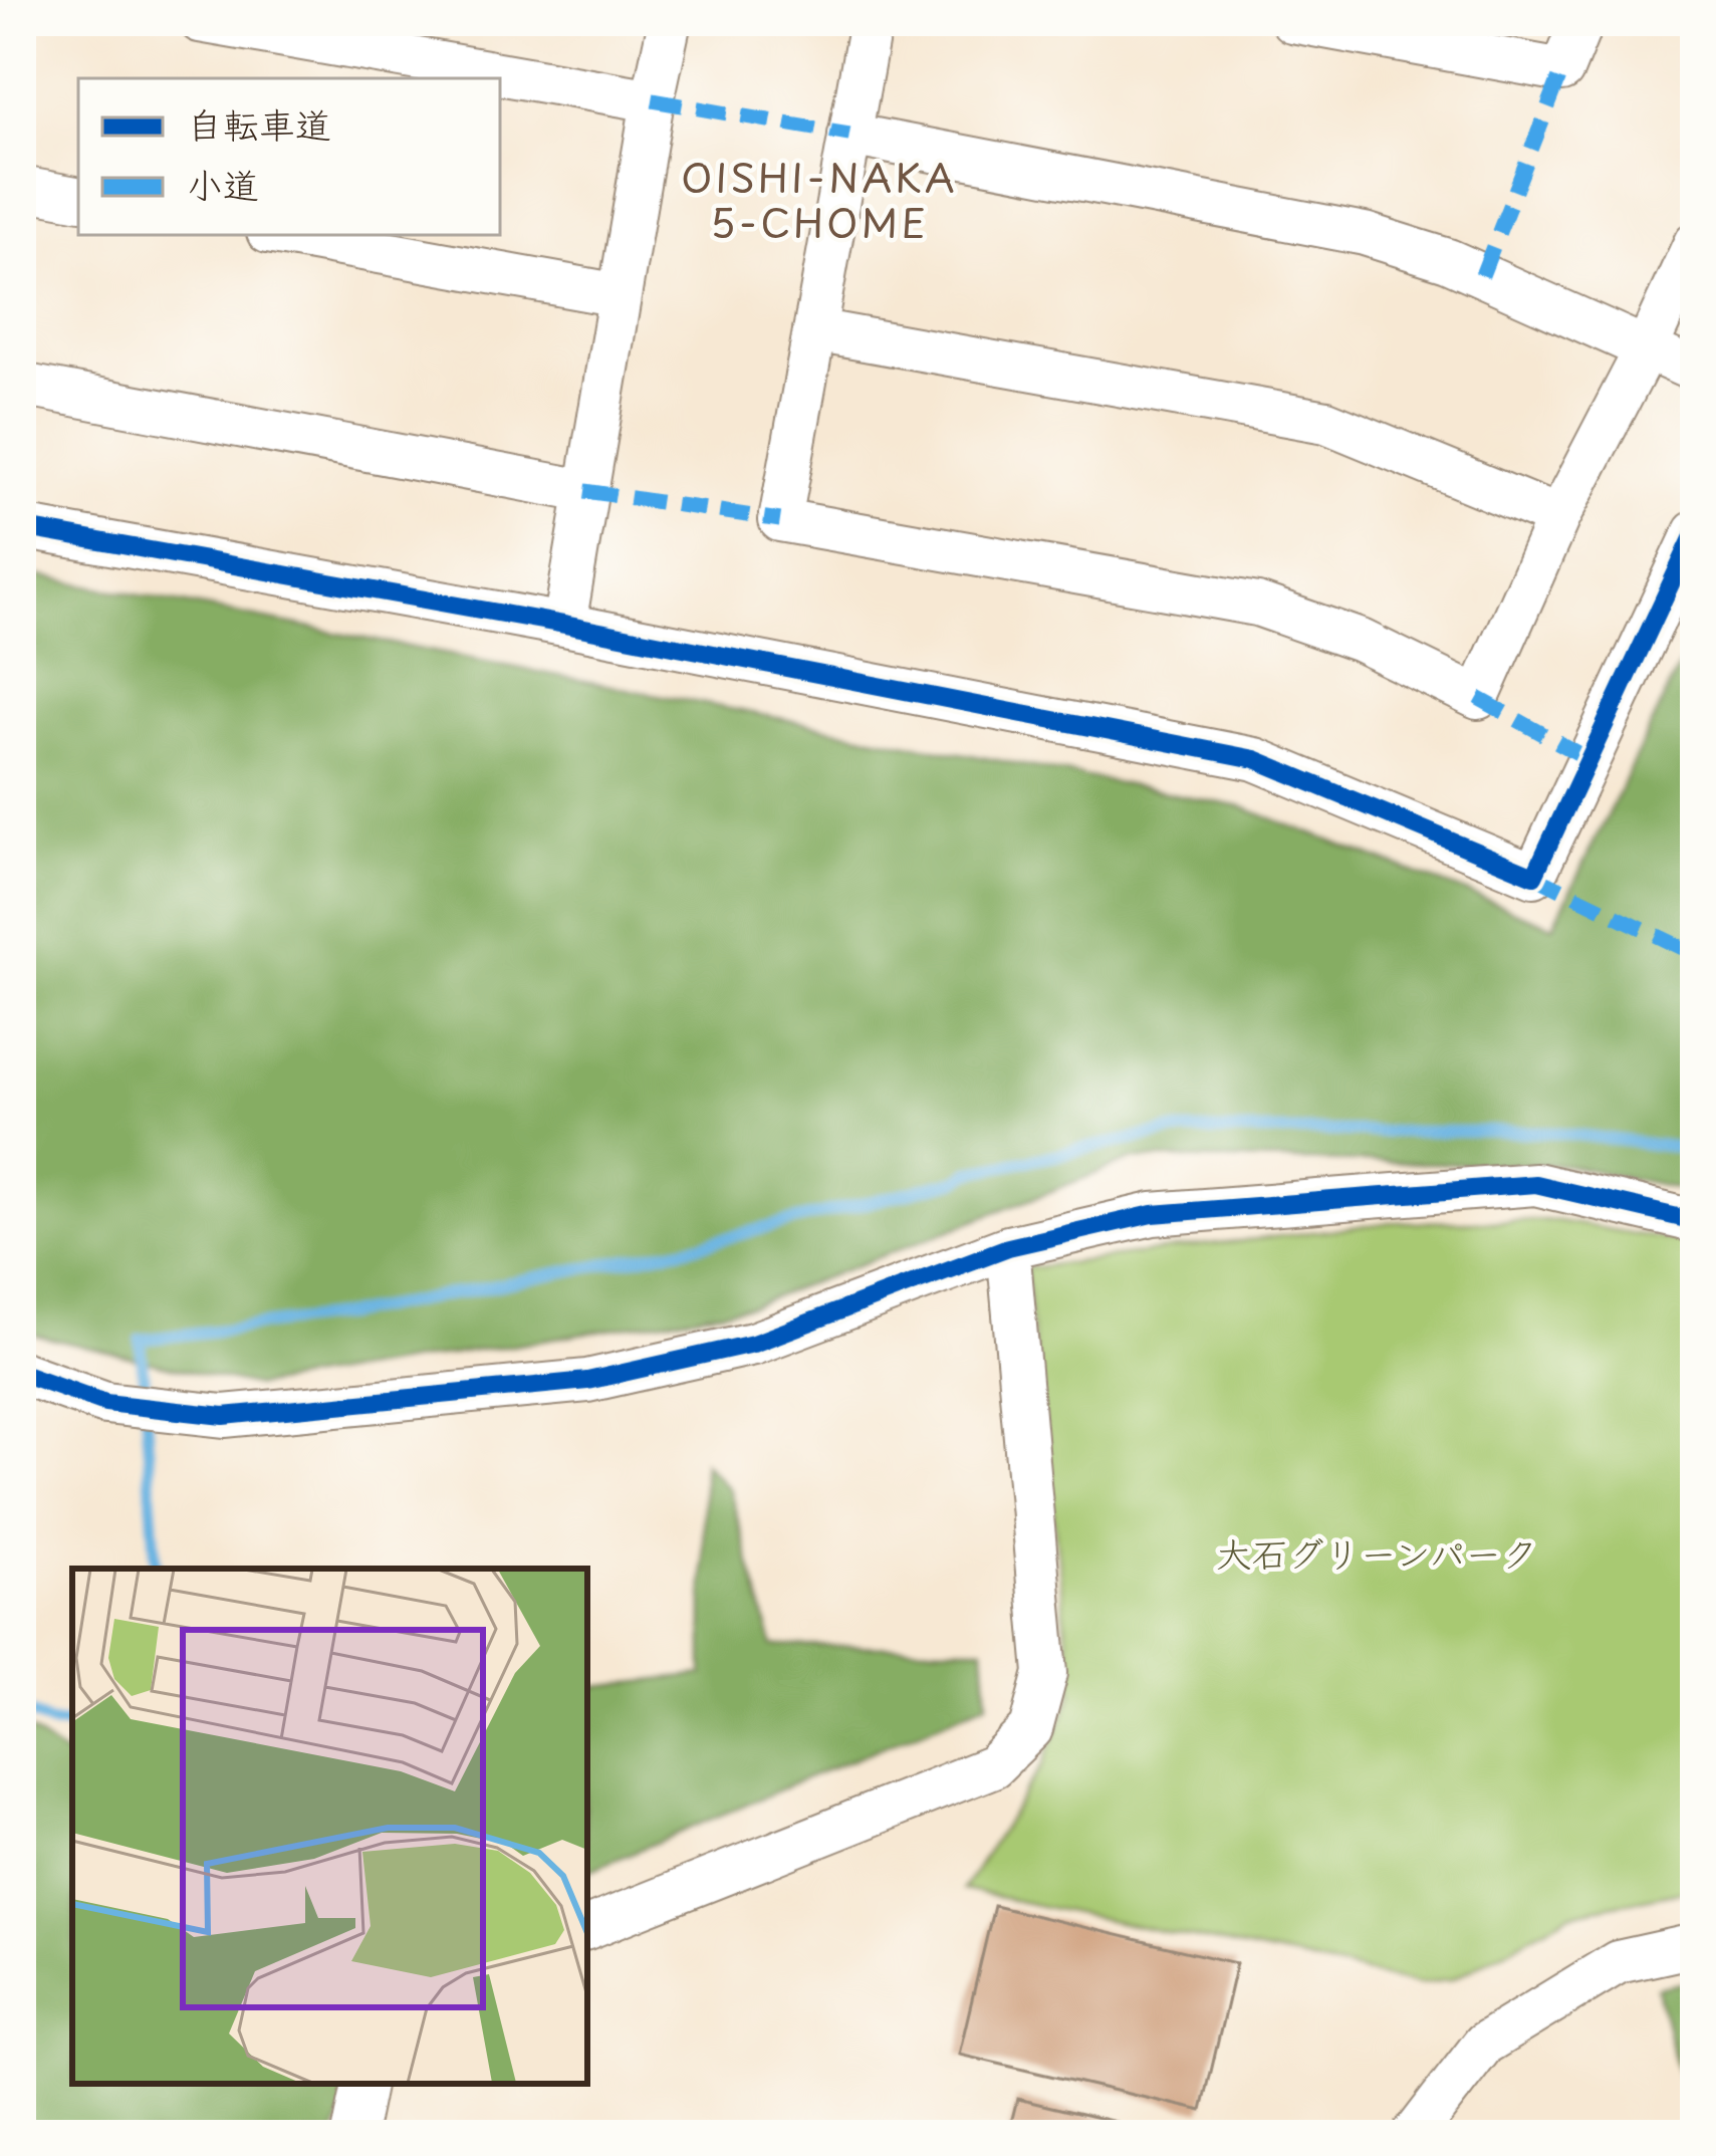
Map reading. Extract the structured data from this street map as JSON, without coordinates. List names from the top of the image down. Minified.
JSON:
{"districts":["OISHI-NAKA 5-CHOME"],"parks":["大石グリーンパーク"],"legend":["自転車道","小道"]}
